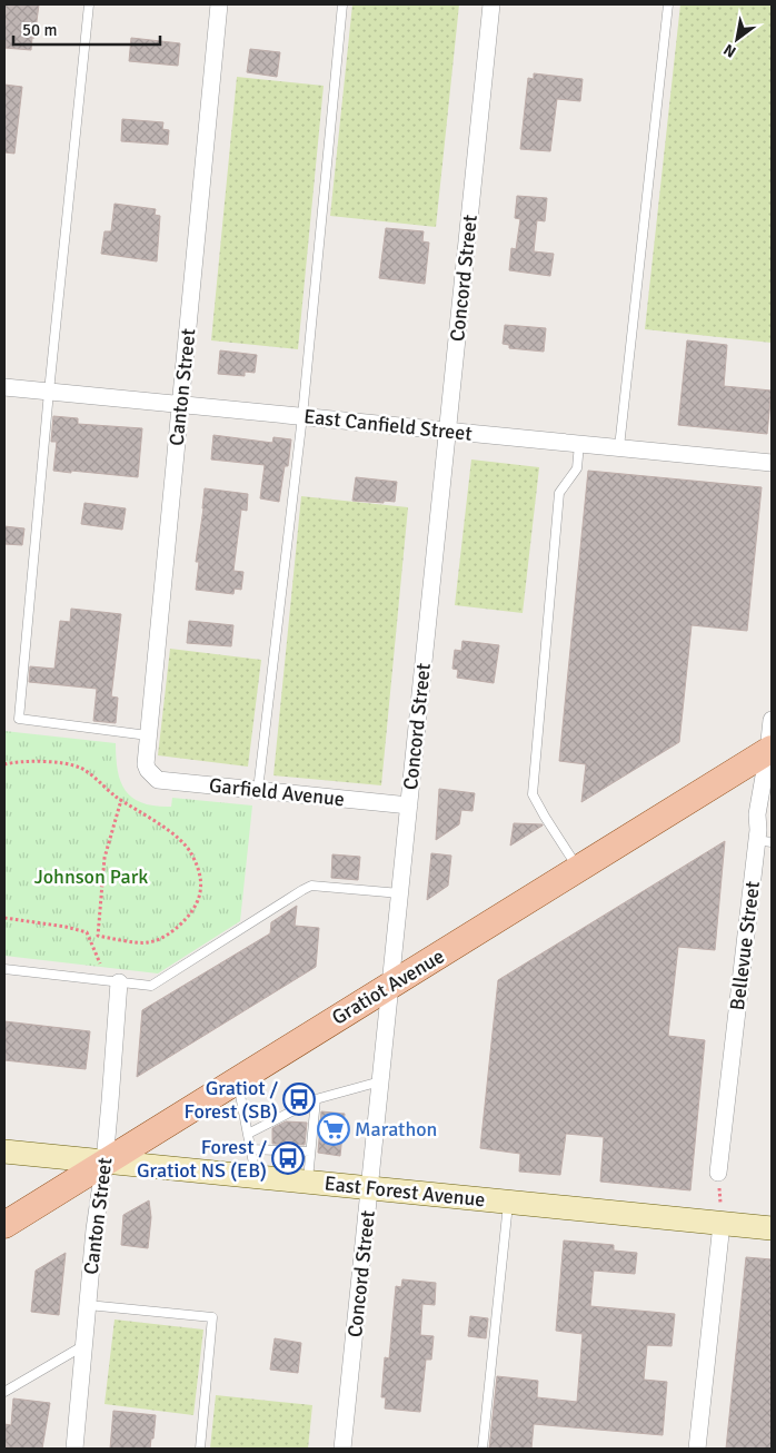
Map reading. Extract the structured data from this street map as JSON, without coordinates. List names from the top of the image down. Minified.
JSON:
{"streets":{"main road":["Gratiot Avenue","East Forest Avenue"],"street":["Concord Street","Canton Street","East Canfield Street","Garfield Avenue","Bellevue Street"]},"crossings":[["Concord Street","East Canfield Street"],["Concord Street","Garfield Avenue"],["Concord Street","Gratiot Avenue"],["Concord Street","East Forest Avenue"],["Canton Street","East Canfield Street"],["Canton Street","Garfield Avenue"],["Canton Street","Gratiot Avenue"],["Canton Street","East Forest Avenue"],["Bellevue Street","Gratiot Avenue"],["Gratiot Avenue","East Forest Avenue"]],"parks":["Johnson Park"],"places":{"bus stop":["Gratiot / Forest (SB)","Forest / Gratiot NS (EB)"],"supermarket":["Marathon"]},"scale_bar":"50 m","north":"bottom left"}
